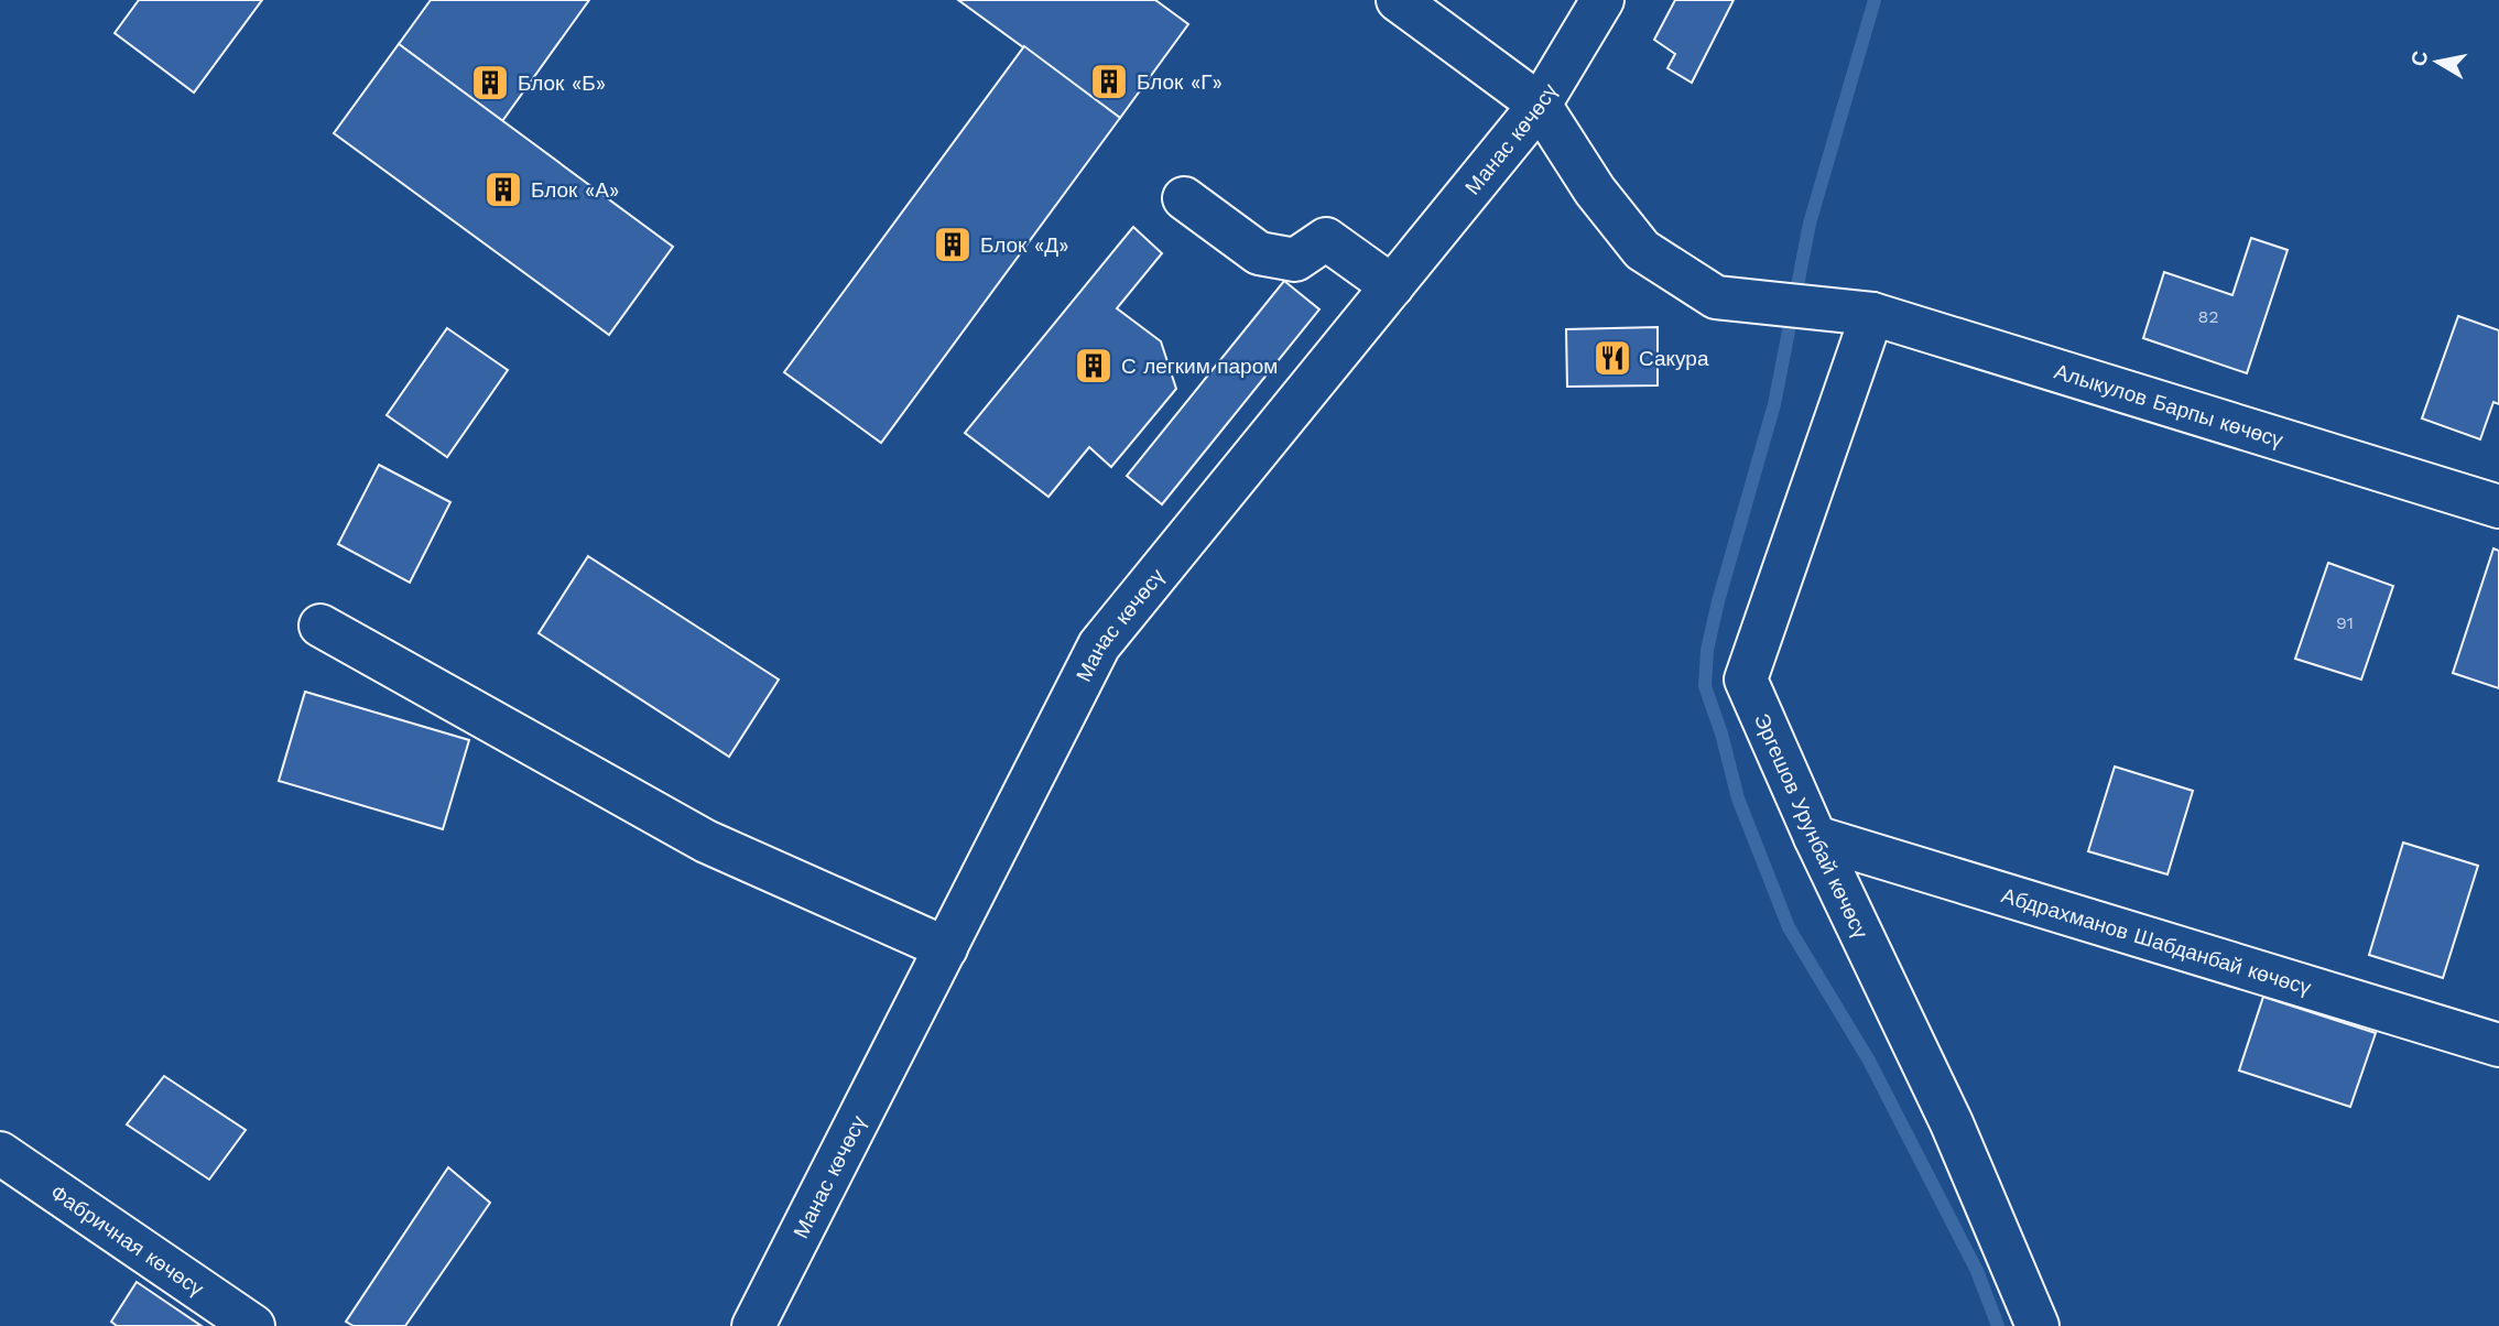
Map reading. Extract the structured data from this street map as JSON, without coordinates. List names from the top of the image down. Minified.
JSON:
{"streets":{"street":["Манас көчөсү","Алыкулов Барпы көчөсү","Эргешов Урунбай көчөсү","Абдрахманов Шабданбай көчөсү","Фабричная көчөсү"]},"crossings":[["Манас көчөсү","Алыкулов Барпы көчөсү"],["Алыкулов Барпы көчөсү","Эргешов Урунбай көчөсү"],["Эргешов Урунбай көчөсү","Абдрахманов Шабданбай көчөсү"]],"places":{"building":["Блок «Г»","Блок «Б»","Блок «А»","Блок «Д»","С легким паром"],"restaurant":["Сакура"]},"house_numbers":["82","91"],"north":"left"}
